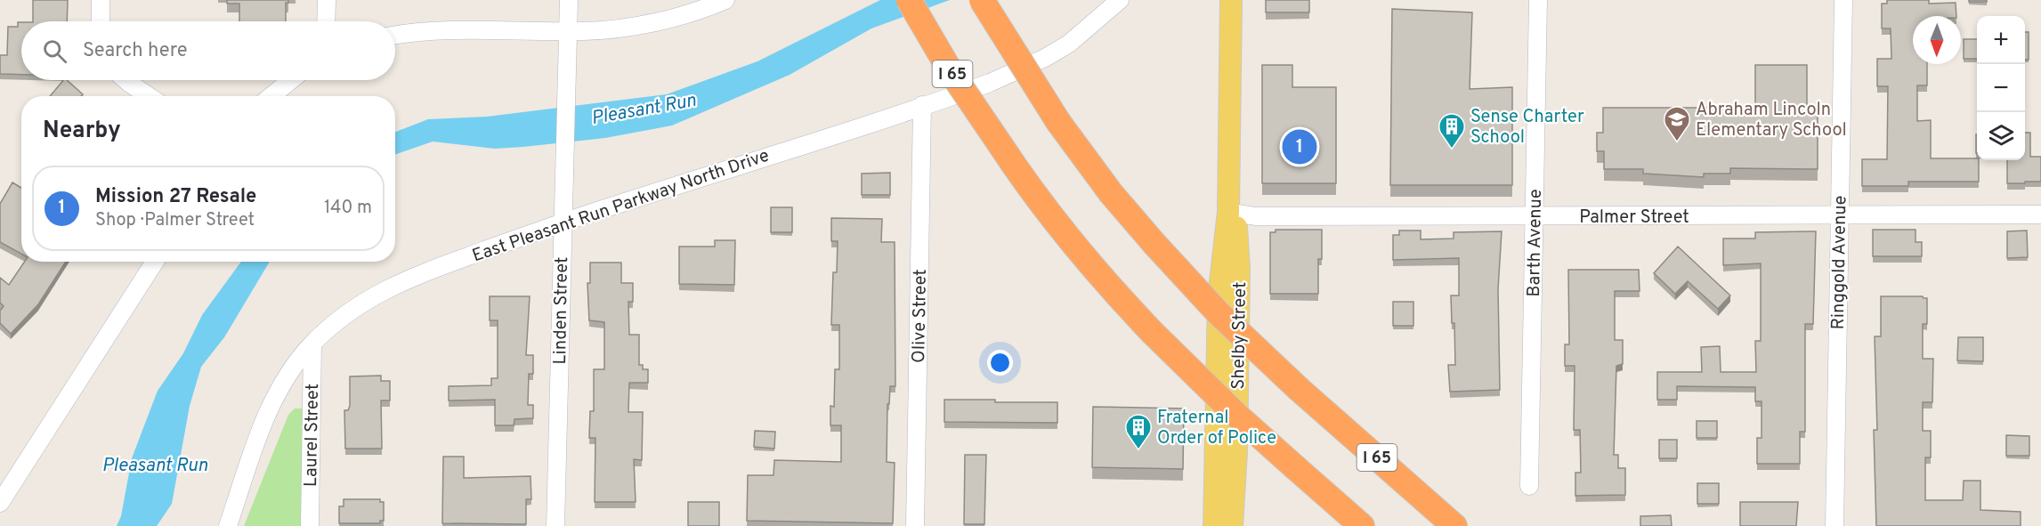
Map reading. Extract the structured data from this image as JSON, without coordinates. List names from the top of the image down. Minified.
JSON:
{"streets":{"highway":["I 65"],"main road":["Shelby Street"],"street":["East Pleasant Run Parkway North Drive","Palmer Street","Barth Avenue","Ringgold Avenue","Linden Street","Olive Street","Laurel Street"]},"crossings":[["East Pleasant Run Parkway North Drive","Linden Street"],["East Pleasant Run Parkway North Drive","Olive Street"],["East Pleasant Run Parkway North Drive","Laurel Street"],["Palmer Street","Barth Avenue"],["Palmer Street","Ringgold Avenue"],["Palmer Street","Shelby Street"]],"water":["Pleasant Run"],"places":{"school or university":["Abraham Lincoln Elementary School"],"building":["Sense Charter School","Fraternal Order of Police"]},"north":"bottom","page":{"map_buttons":["+","−"],"search":"Search here","heading":"Nearby","pins":"1","list":[{"mark":"1","name":"Mission 27 Resale","note":"Shop · Palmer Street","value":"140 m"}]}}
